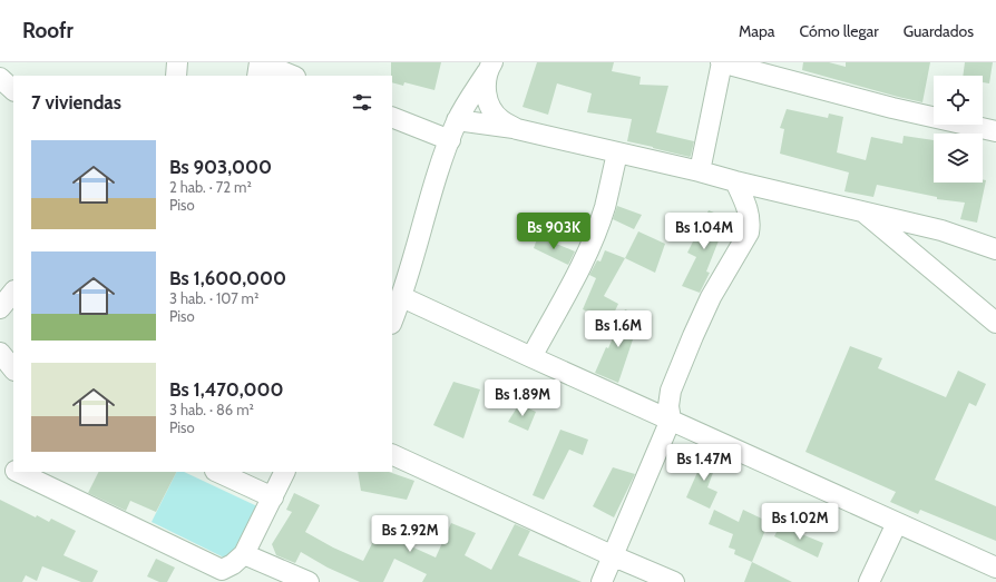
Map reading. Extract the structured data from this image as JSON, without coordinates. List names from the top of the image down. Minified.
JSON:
{"page":{"header":"Roofr","nav":["Mapa","Cómo llegar","Guardados"],"heading":"7 viviendas","list":[{"name":"Bs 903,000","note":"2 hab. · 72 m² · Piso"},{"name":"Bs 1,600,000","note":"3 hab. · 107 m² · Piso"},{"name":"Bs 1,470,000","note":"3 hab. · 86 m² · Piso"}],"price":["Bs 903K","Bs 1.04M","Bs 1.6M","Bs 1.89M","Bs 1.47M","Bs 1.02M","Bs 2.92M"]}}
